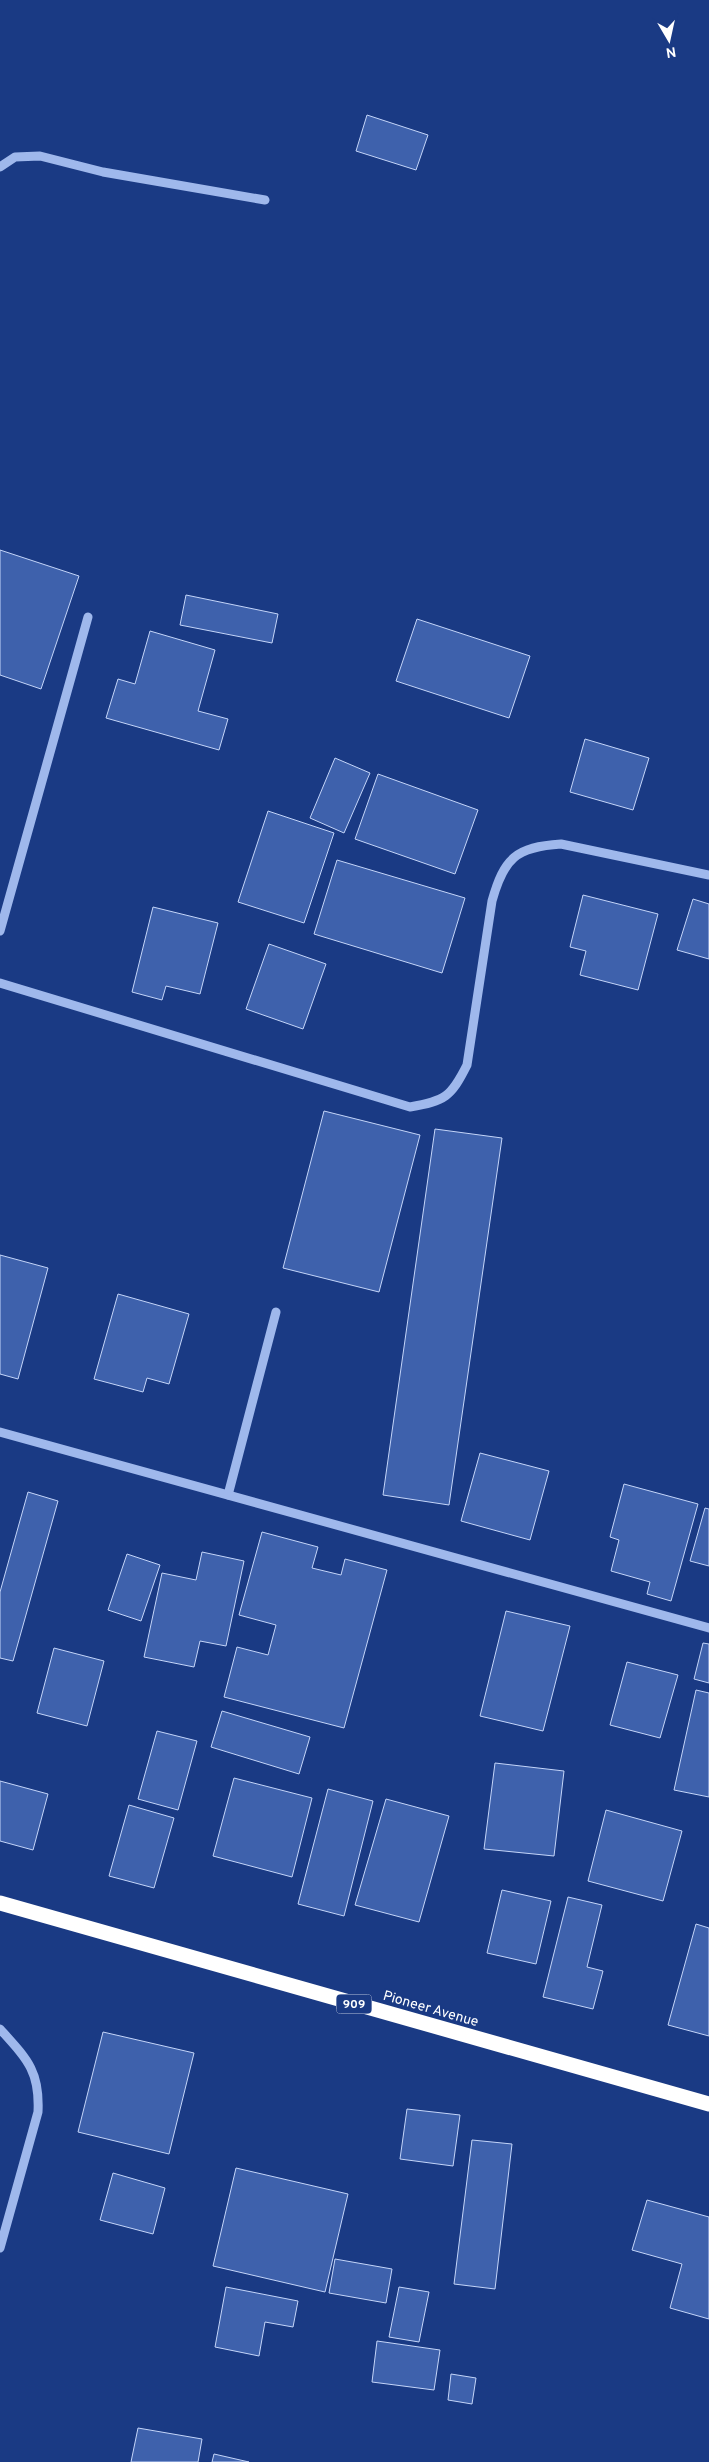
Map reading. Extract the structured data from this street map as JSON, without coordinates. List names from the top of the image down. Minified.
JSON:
{"streets":{"highway":["909","Pioneer Avenue"]},"north":"bottom"}
